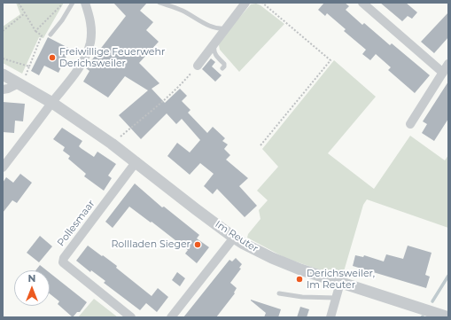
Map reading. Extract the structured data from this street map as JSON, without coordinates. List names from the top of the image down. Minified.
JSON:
{"streets":{"street":["Pollesmaar","Im Reuter"]},"crossings":[["Pollesmaar","Im Reuter"]],"places":["Freiwillige Feuerwehr Derichsweiler","Rollladen Sieger","Derichsweiler, Im Reuter"],"north":"top"}
